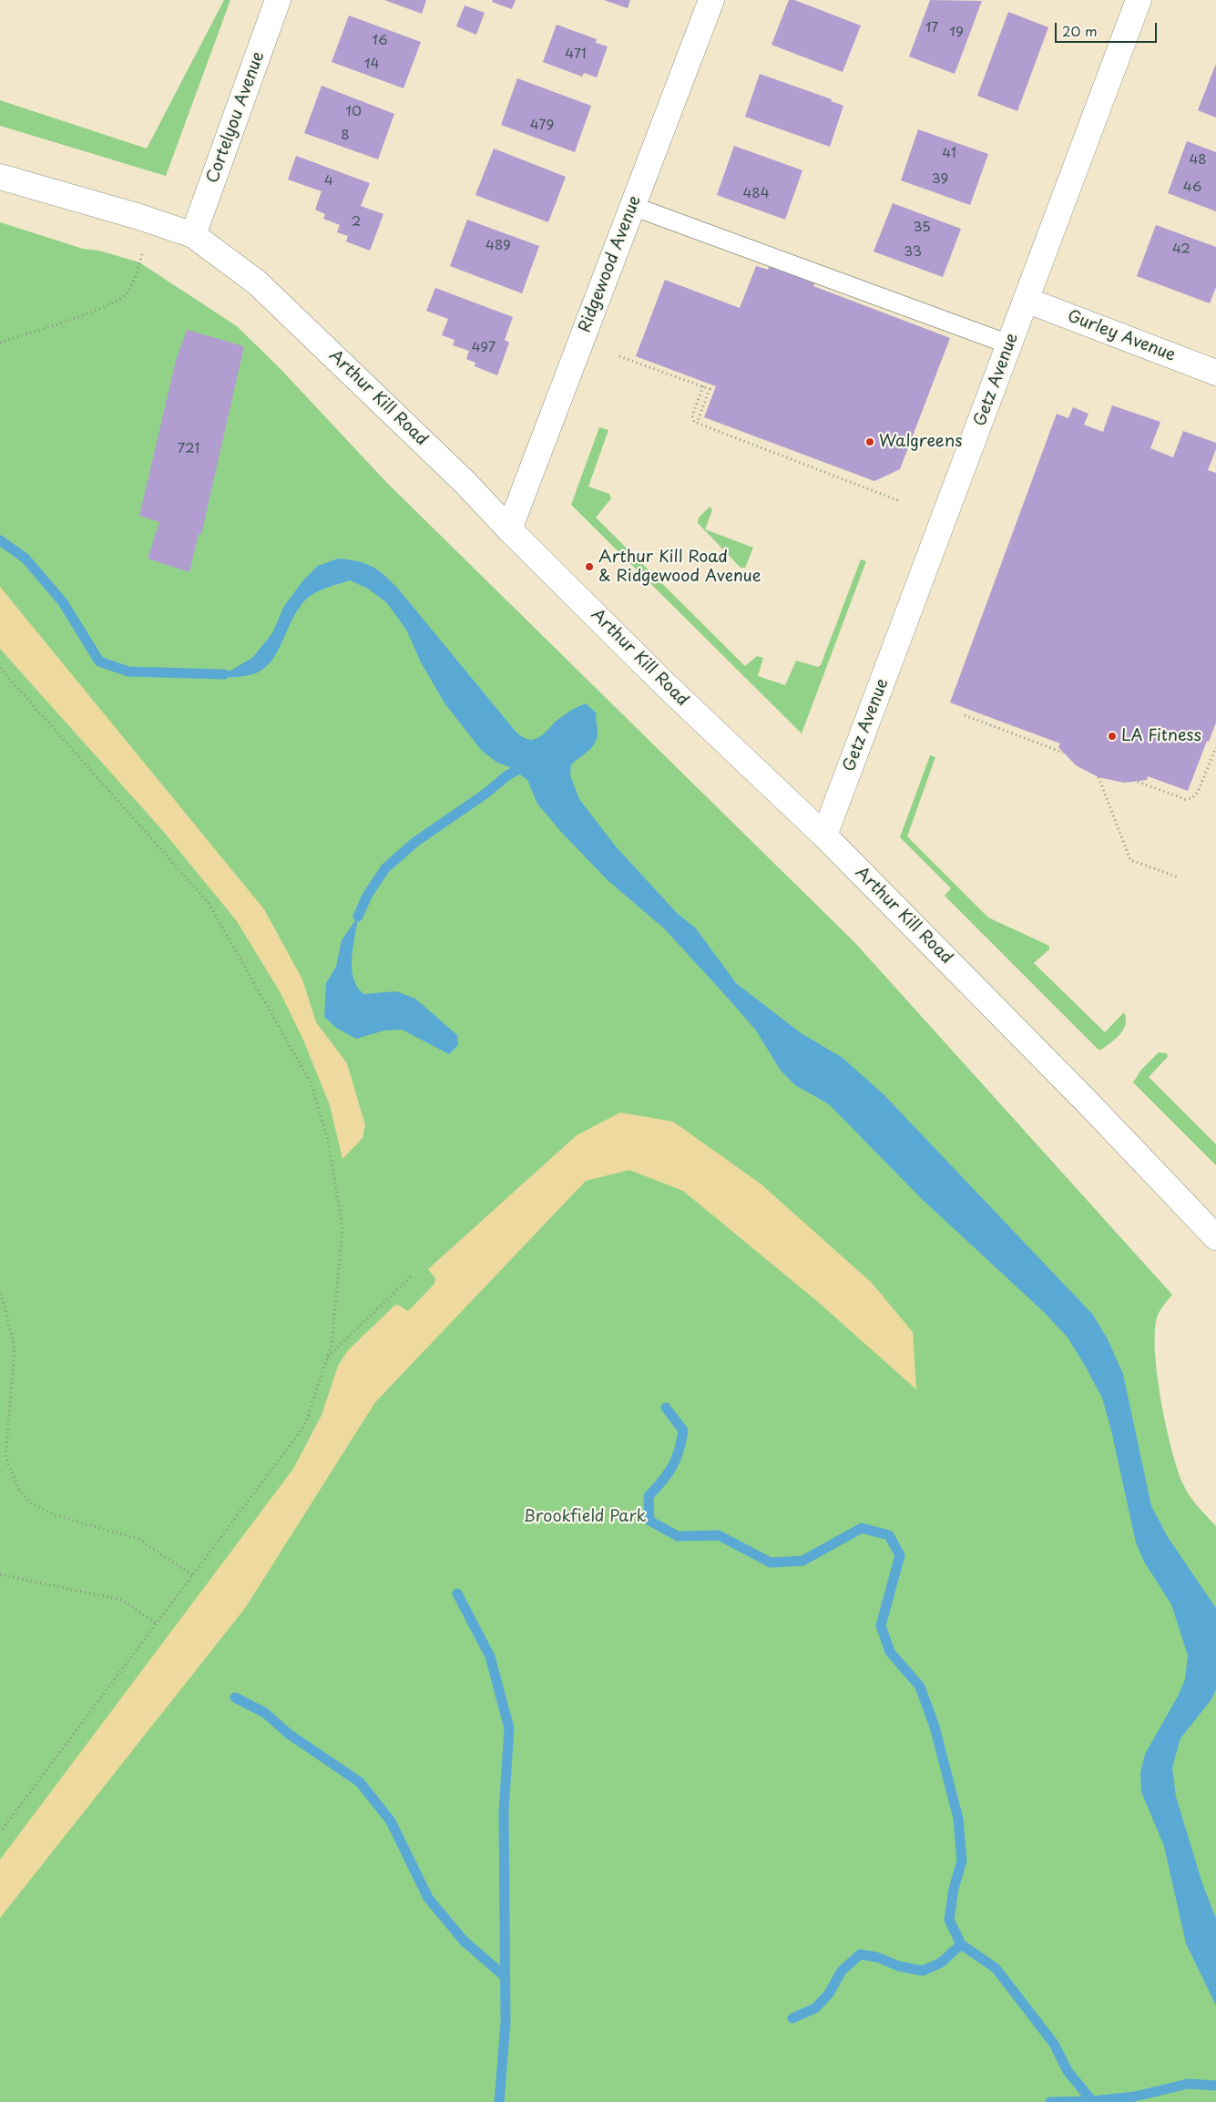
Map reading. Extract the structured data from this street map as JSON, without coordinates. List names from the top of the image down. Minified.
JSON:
{"streets":{"street":["Cortelyou Avenue","Ridgewood Avenue","Gurley Avenue","Getz Avenue","Arthur Kill Road"]},"crossings":[["Cortelyou Avenue","Arthur Kill Road"],["Ridgewood Avenue","Arthur Kill Road"],["Gurley Avenue","Getz Avenue"],["Getz Avenue","Arthur Kill Road"]],"parks":["Brookfield Park"],"places":["Walgreens","Arthur Kill Road & Ridgewood Avenue","LA Fitness"],"house_numbers":["17","19","16","471","14","10","479","8","41","48","39","4","46","484","2","35","489","42","33","497","721"],"scale_bar":"20 m"}
